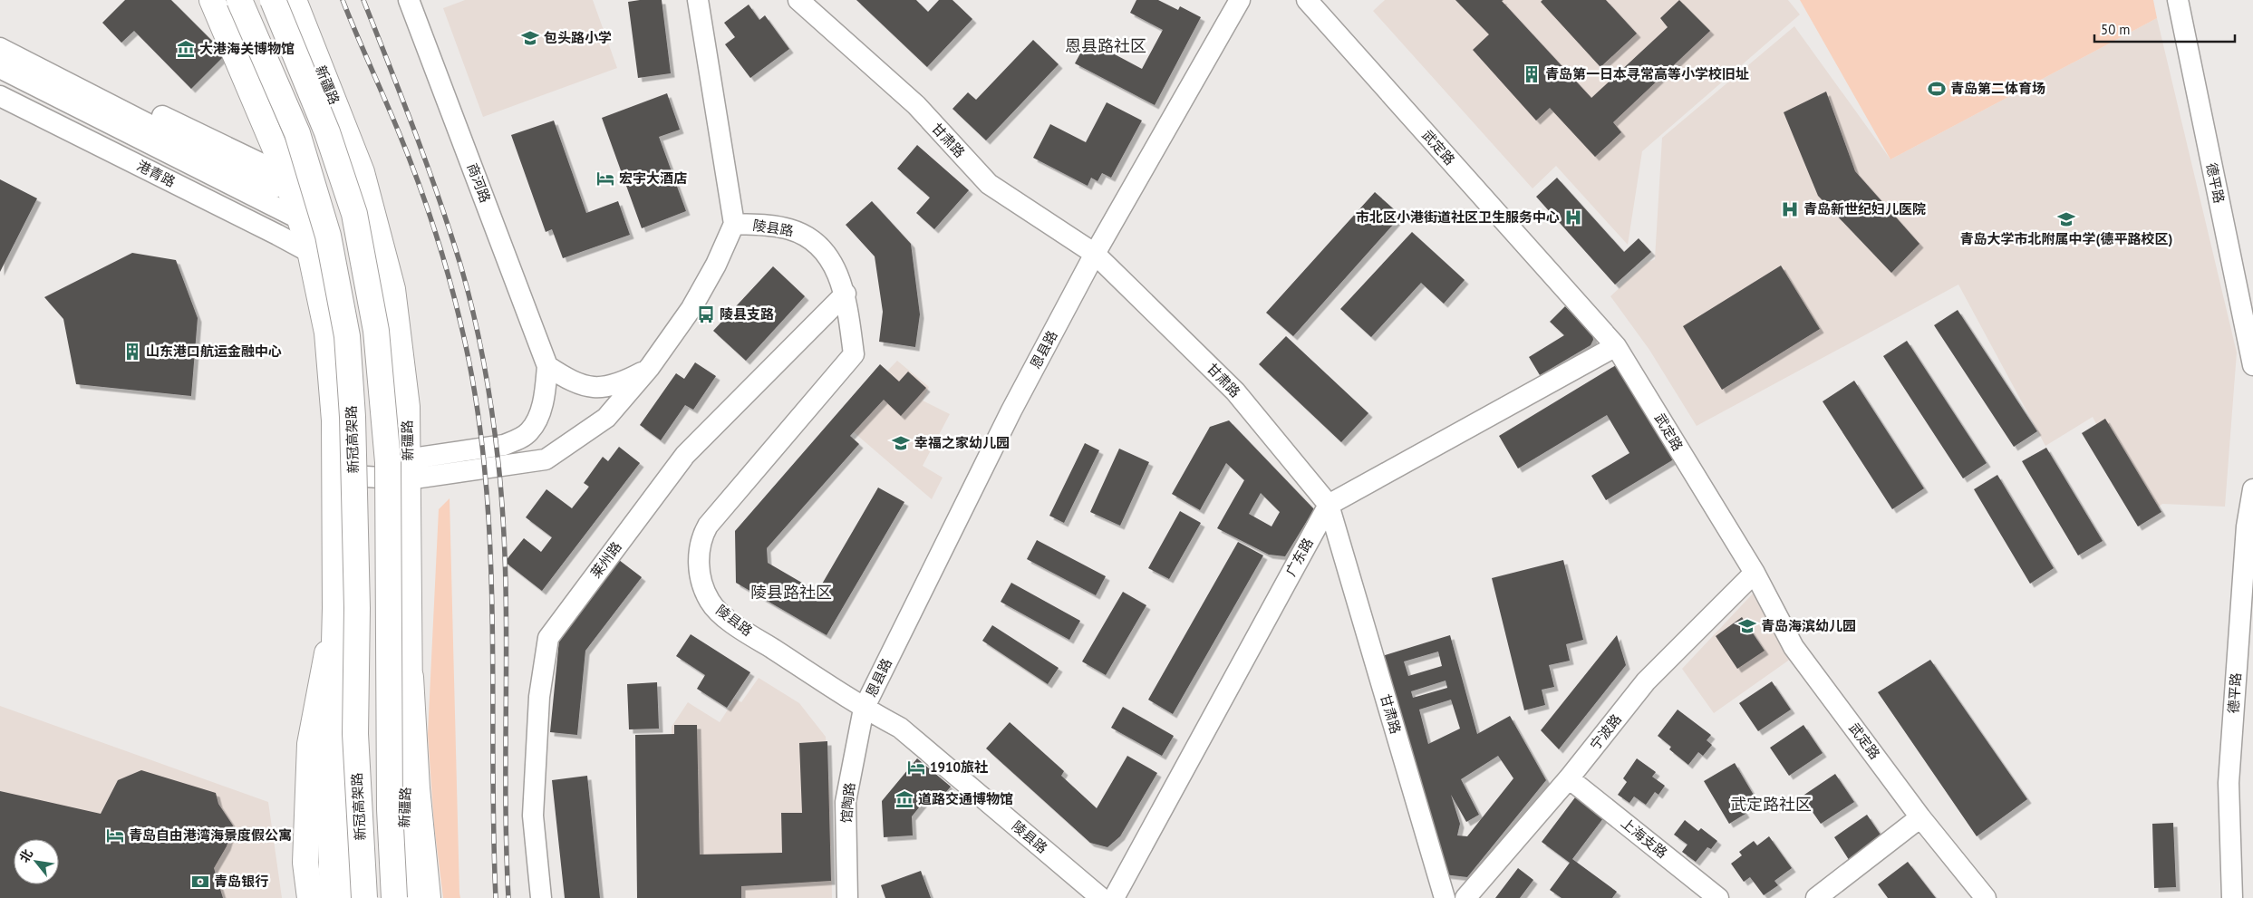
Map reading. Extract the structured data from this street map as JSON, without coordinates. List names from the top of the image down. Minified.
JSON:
{"streets":{"main road":["新疆路","新冠高架路"],"street":["甘肃路","武定路","港青路","商河路","德平路","陵县路","恩县路","广东路","莱州路","宁波路","馆陶路","上海支路"]},"crossings":[["甘肃路","恩县路"],["甘肃路","广东路"],["武定路","宁波路"],["陵县路","恩县路"],["陵县路","莱州路"],["陵县路","馆陶路"],["恩县路","馆陶路"],["宁波路","上海支路"]],"districts":["恩县路社区","陵县路社区","武定路社区"],"places":{"school or university":["包头路小学","青岛大学市北附属中学(德平路校区)","幸福之家幼儿园","青岛海滨幼儿园"],"museum":["大港海关博物馆","道路交通博物馆"],"building":["青岛第一日本寻常高等小学校旧址","山东港口航运金融中心"],"sports":["青岛第二体育场"],"hotel":["宏宇大酒店","1910旅社","青岛自由港湾海景度假公寓"],"hospital":["青岛新世纪妇儿医院","市北区小港街道社区卫生服务中心"],"bus stop":["陵县支路"],"bank":["青岛银行"]},"scale_bar":"50 m","north":"top left"}
